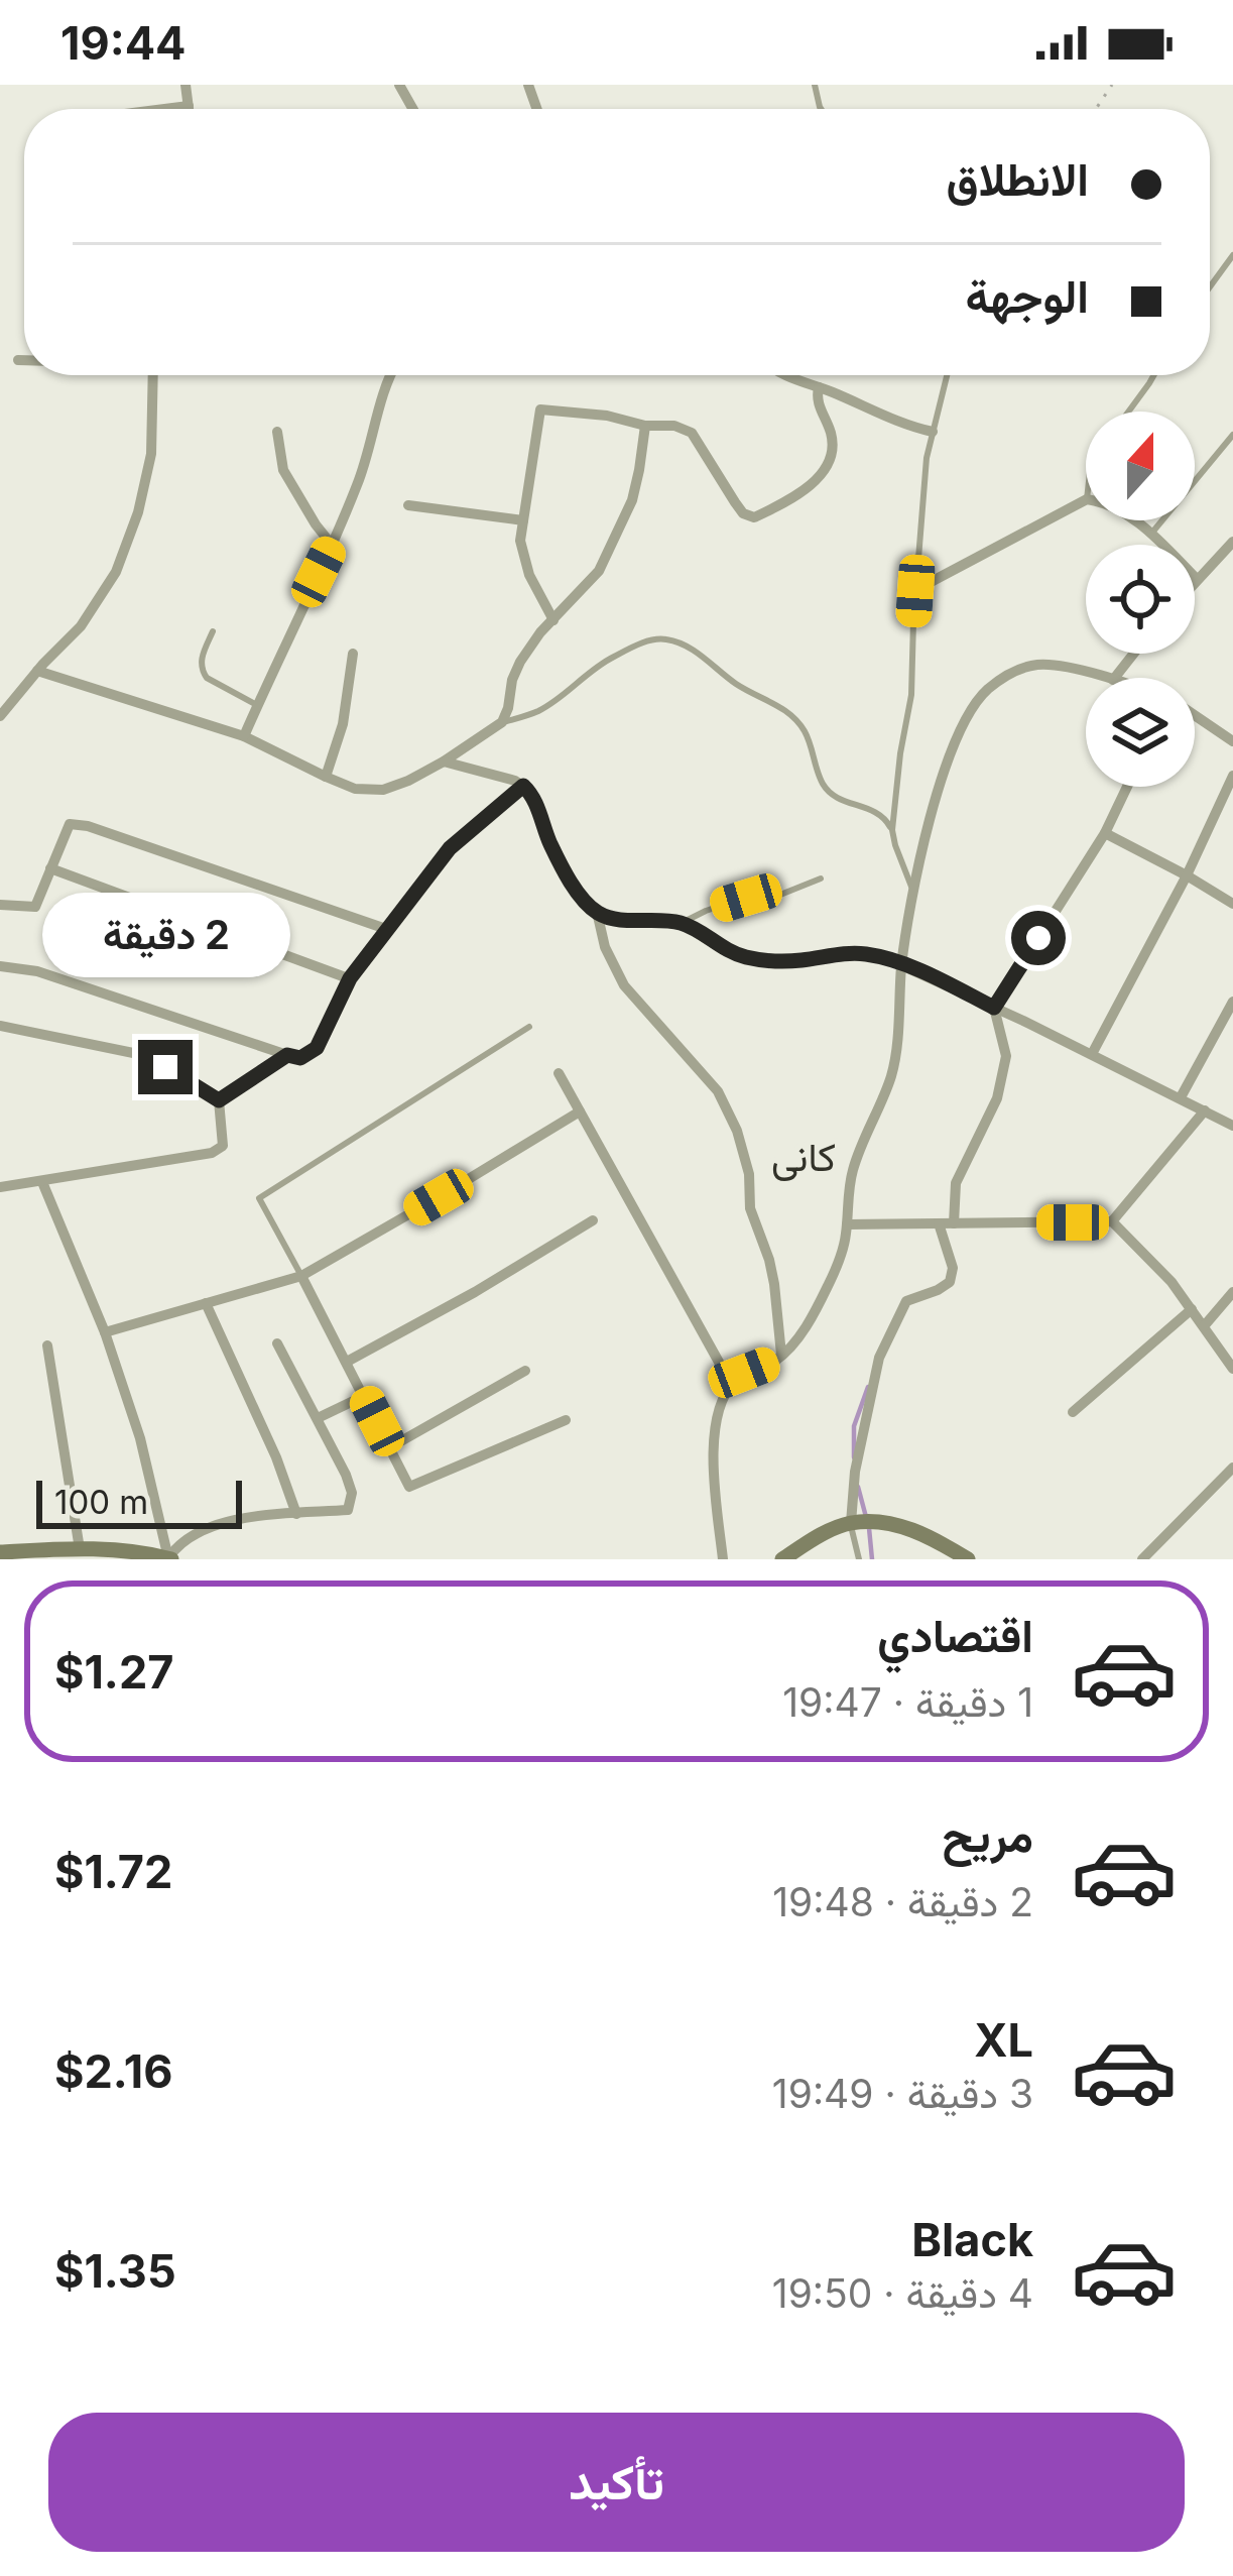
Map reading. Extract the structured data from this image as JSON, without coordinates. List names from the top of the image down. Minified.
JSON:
{"districts":["کانی"],"scale_bar":"100 m","north":"top","page":{"status":"19:44","banner":["الانطلاق","الوجهة"],"bubble":"2 دقيقة","scale":"100 m","list":[{"name":"اقتصادي","note":"1 دقيقة · 19:47","value":"$1.27"},{"name":"مريح","note":"2 دقيقة · 19:48","value":"$1.72"},{"name":"XL","note":"3 دقيقة · 19:49","value":"$2.16"},{"name":"Black","note":"4 دقيقة · 19:50","value":"$1.35"}],"buttons":"تأكيد"}}
